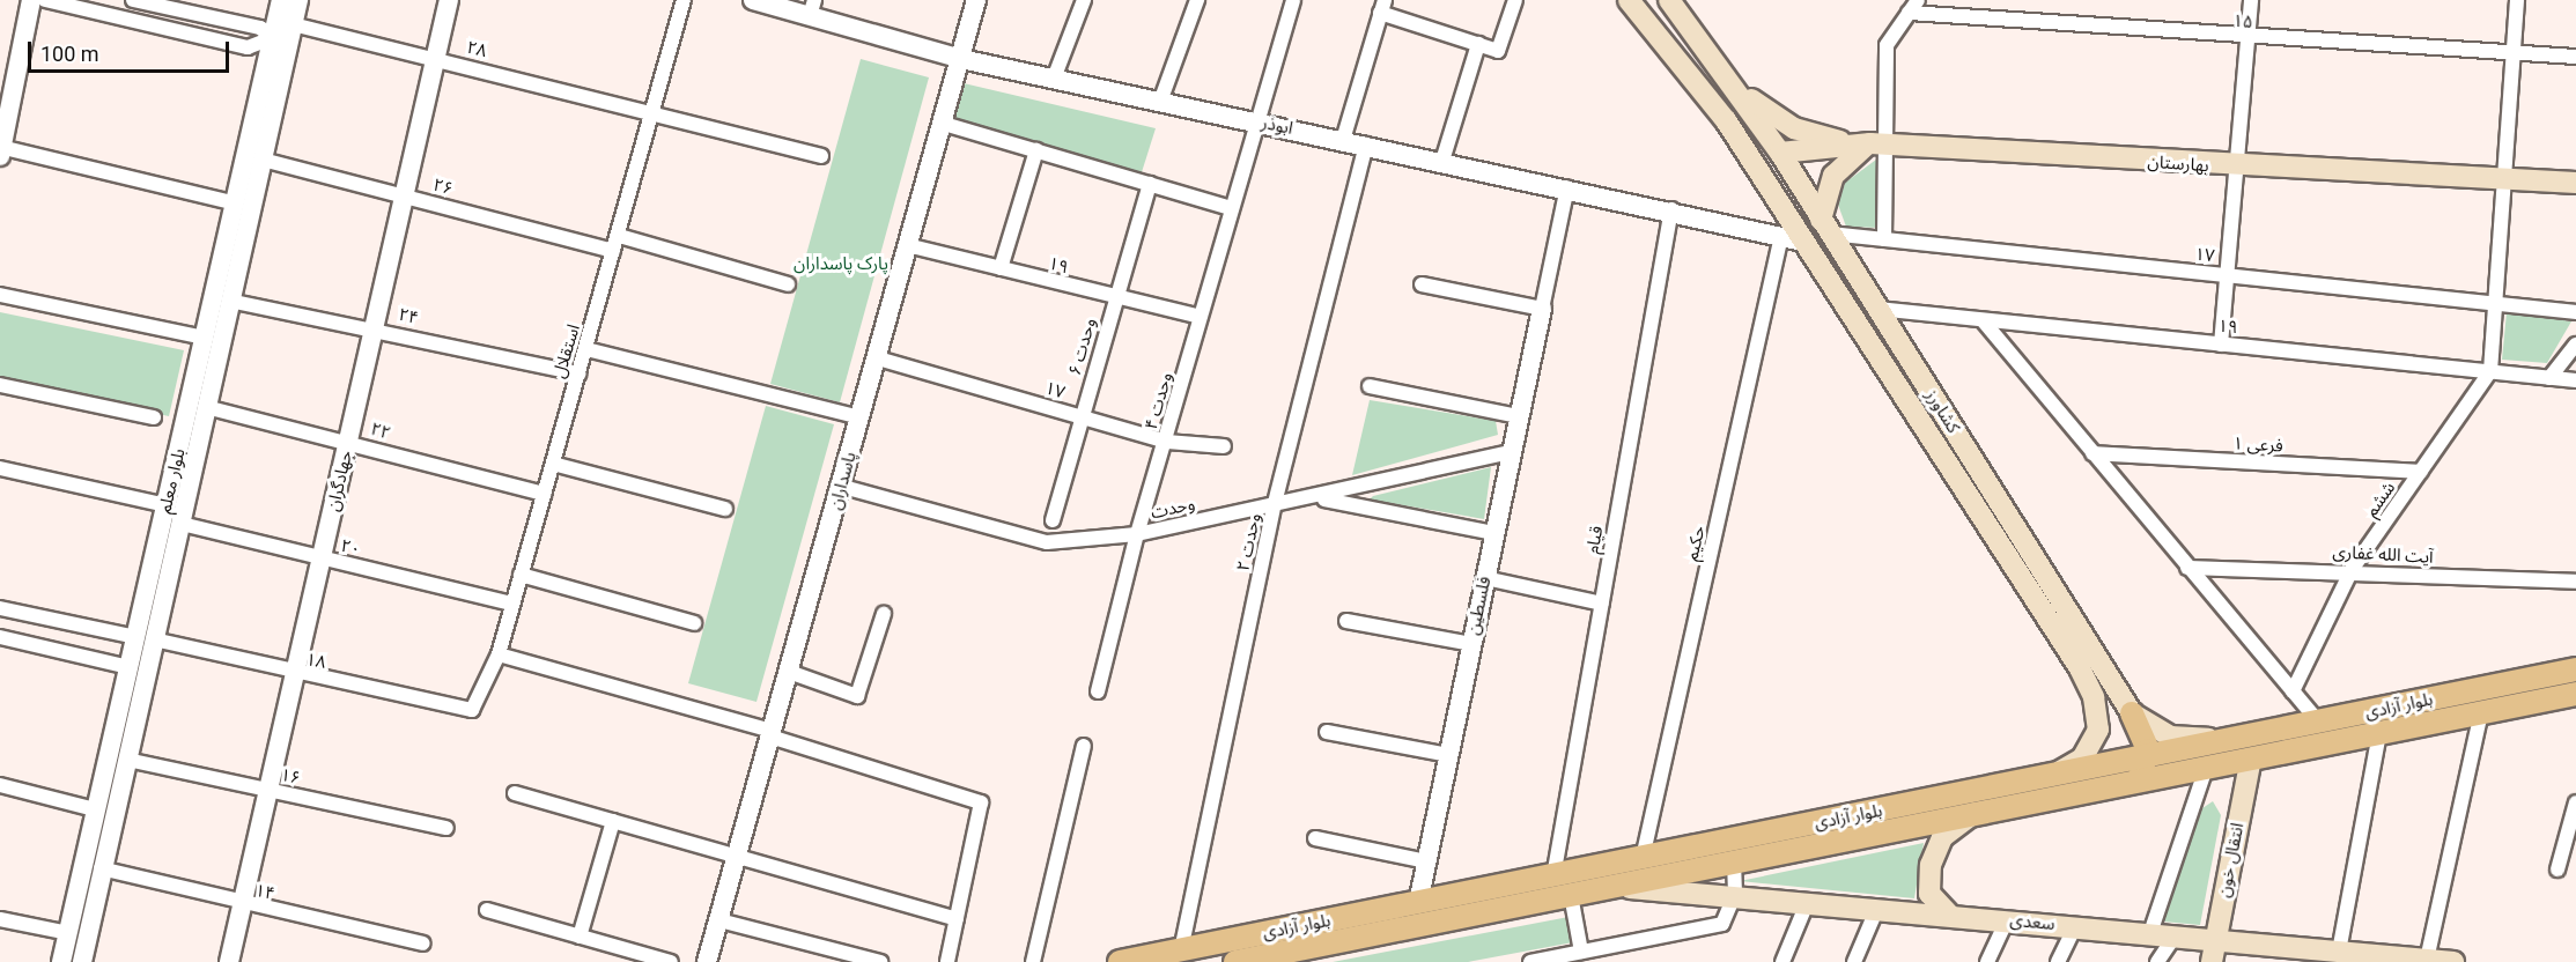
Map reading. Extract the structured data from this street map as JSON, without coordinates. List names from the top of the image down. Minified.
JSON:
{"streets":{"main road":["بهارستان","کشاورز","بلوار آزادی","انتقال خون","سعدی"],"street":["۱۵","۲۸","ابوذر","۲۶","۱۷","۱۹","۲۴","وحدت ۶","استقلال","وحدت ۴","۲۲","فرعی ۱","بلوار معلم","جهادگران","پاسداران","ششم","وحدت","قیام","وحدت ۲","حکیم","۲۰","آیت الله غفاری","فلسطین","۱۸","۱۶","۱۴"]},"crossings":[["۲۸","استقلال"],["۲۸","بلوار معلم"],["۲۸","جهادگران"],["ابوذر","وحدت ۴"],["ابوذر","کشاورز"],["ابوذر","پاسداران"],["ابوذر","قیام"],["ابوذر","وحدت ۲"],["ابوذر","حکیم"],["بهارستان","کشاورز"],["۲۶","استقلال"],["۲۶","بلوار معلم"],["۲۶","جهادگران"],["۱۷","وحدت ۶"],["۱۷","وحدت ۴"],["۱۷","کشاورز"],["۱۷","پاسداران"],["۱۹","وحدت ۶"],["۱۹","وحدت ۴"],["۱۹","کشاورز"],["۱۹","پاسداران"],["۱۹","ششم"],["۲۴","استقلال"],["۲۴","بلوار معلم"],["۲۴","جهادگران"],["استقلال","۲۲"],["استقلال","۲۰"],["استقلال","۱۸"],["وحدت ۴","وحدت"],["کشاورز","بلوار آزادی"],["۲۲","بلوار معلم"],["۲۲","جهادگران"],["فرعی ۱","ششم"],["بلوار معلم","۲۰"],["بلوار معلم","۱۸"],["بلوار معلم","۱۶"],["بلوار معلم","۱۴"],["جهادگران","۲۰"],["جهادگران","۱۸"],["جهادگران","۱۶"],["جهادگران","۱۴"],["پاسداران","وحدت"],["ششم","آیت الله غفاری"],["وحدت","وحدت ۲"],["وحدت","فلسطین"],["قیام","بلوار آزادی"],["وحدت ۲","بلوار آزادی"],["حکیم","بلوار آزادی"],["فلسطین","بلوار آزادی"],["بلوار آزادی","انتقال خون"],["بلوار آزادی","سعدی"],["انتقال خون","سعدی"]],"parks":["پارک پاسداران"],"scale_bar":"100 m"}
